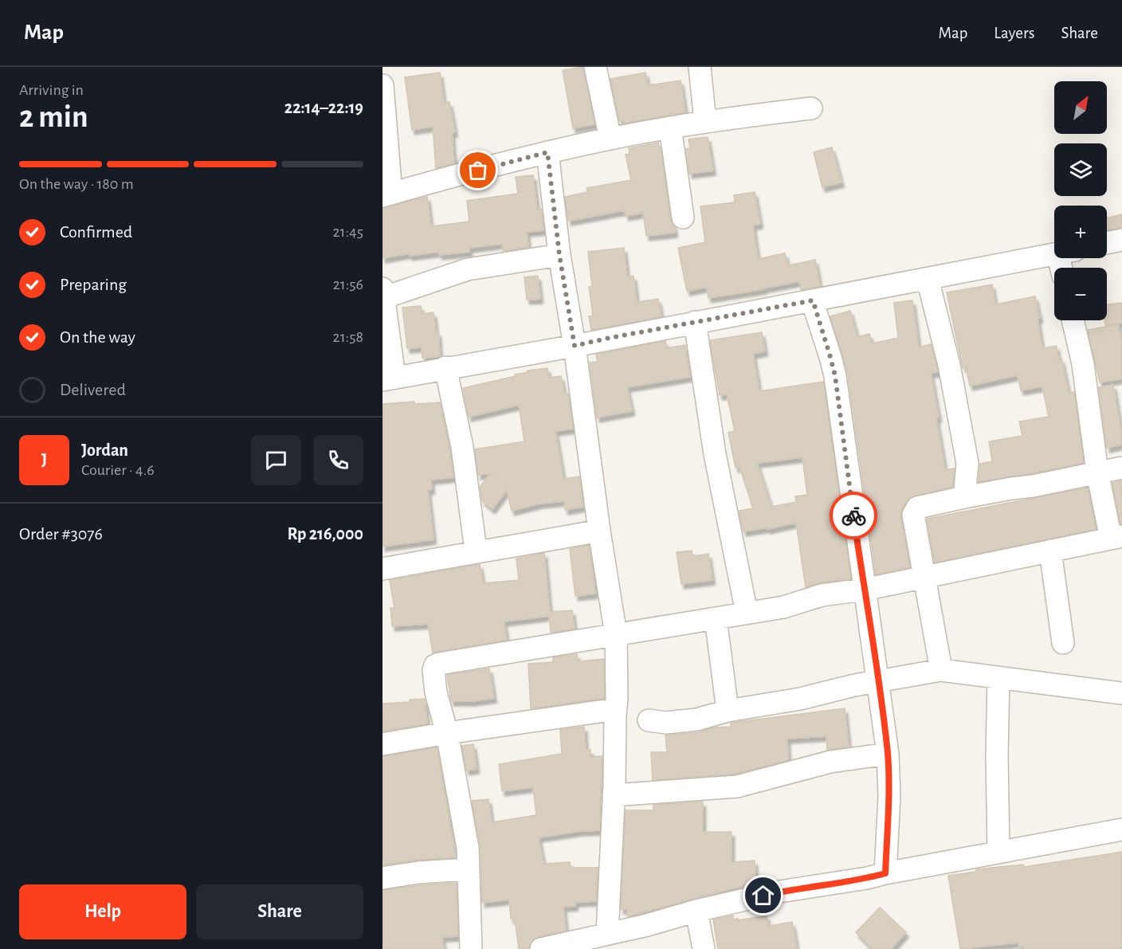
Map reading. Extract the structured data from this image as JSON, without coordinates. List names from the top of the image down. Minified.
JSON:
{"north":"top right","page":{"header":"Map","nav":["Map","Layers","Share"],"heading":["2 min","Arriving in","22:14–22:19"],"panel":["Jordan","Courier · 4.6","Order #3076","Rp 216,000"],"map_buttons":["+","−"],"bar":"On the way · 180 m","list":[["Confirmed","21:45"],["Preparing","21:56"],["On the way","21:58"],"Delivered"],"round":"J","buttons":["Help","Share"]}}
